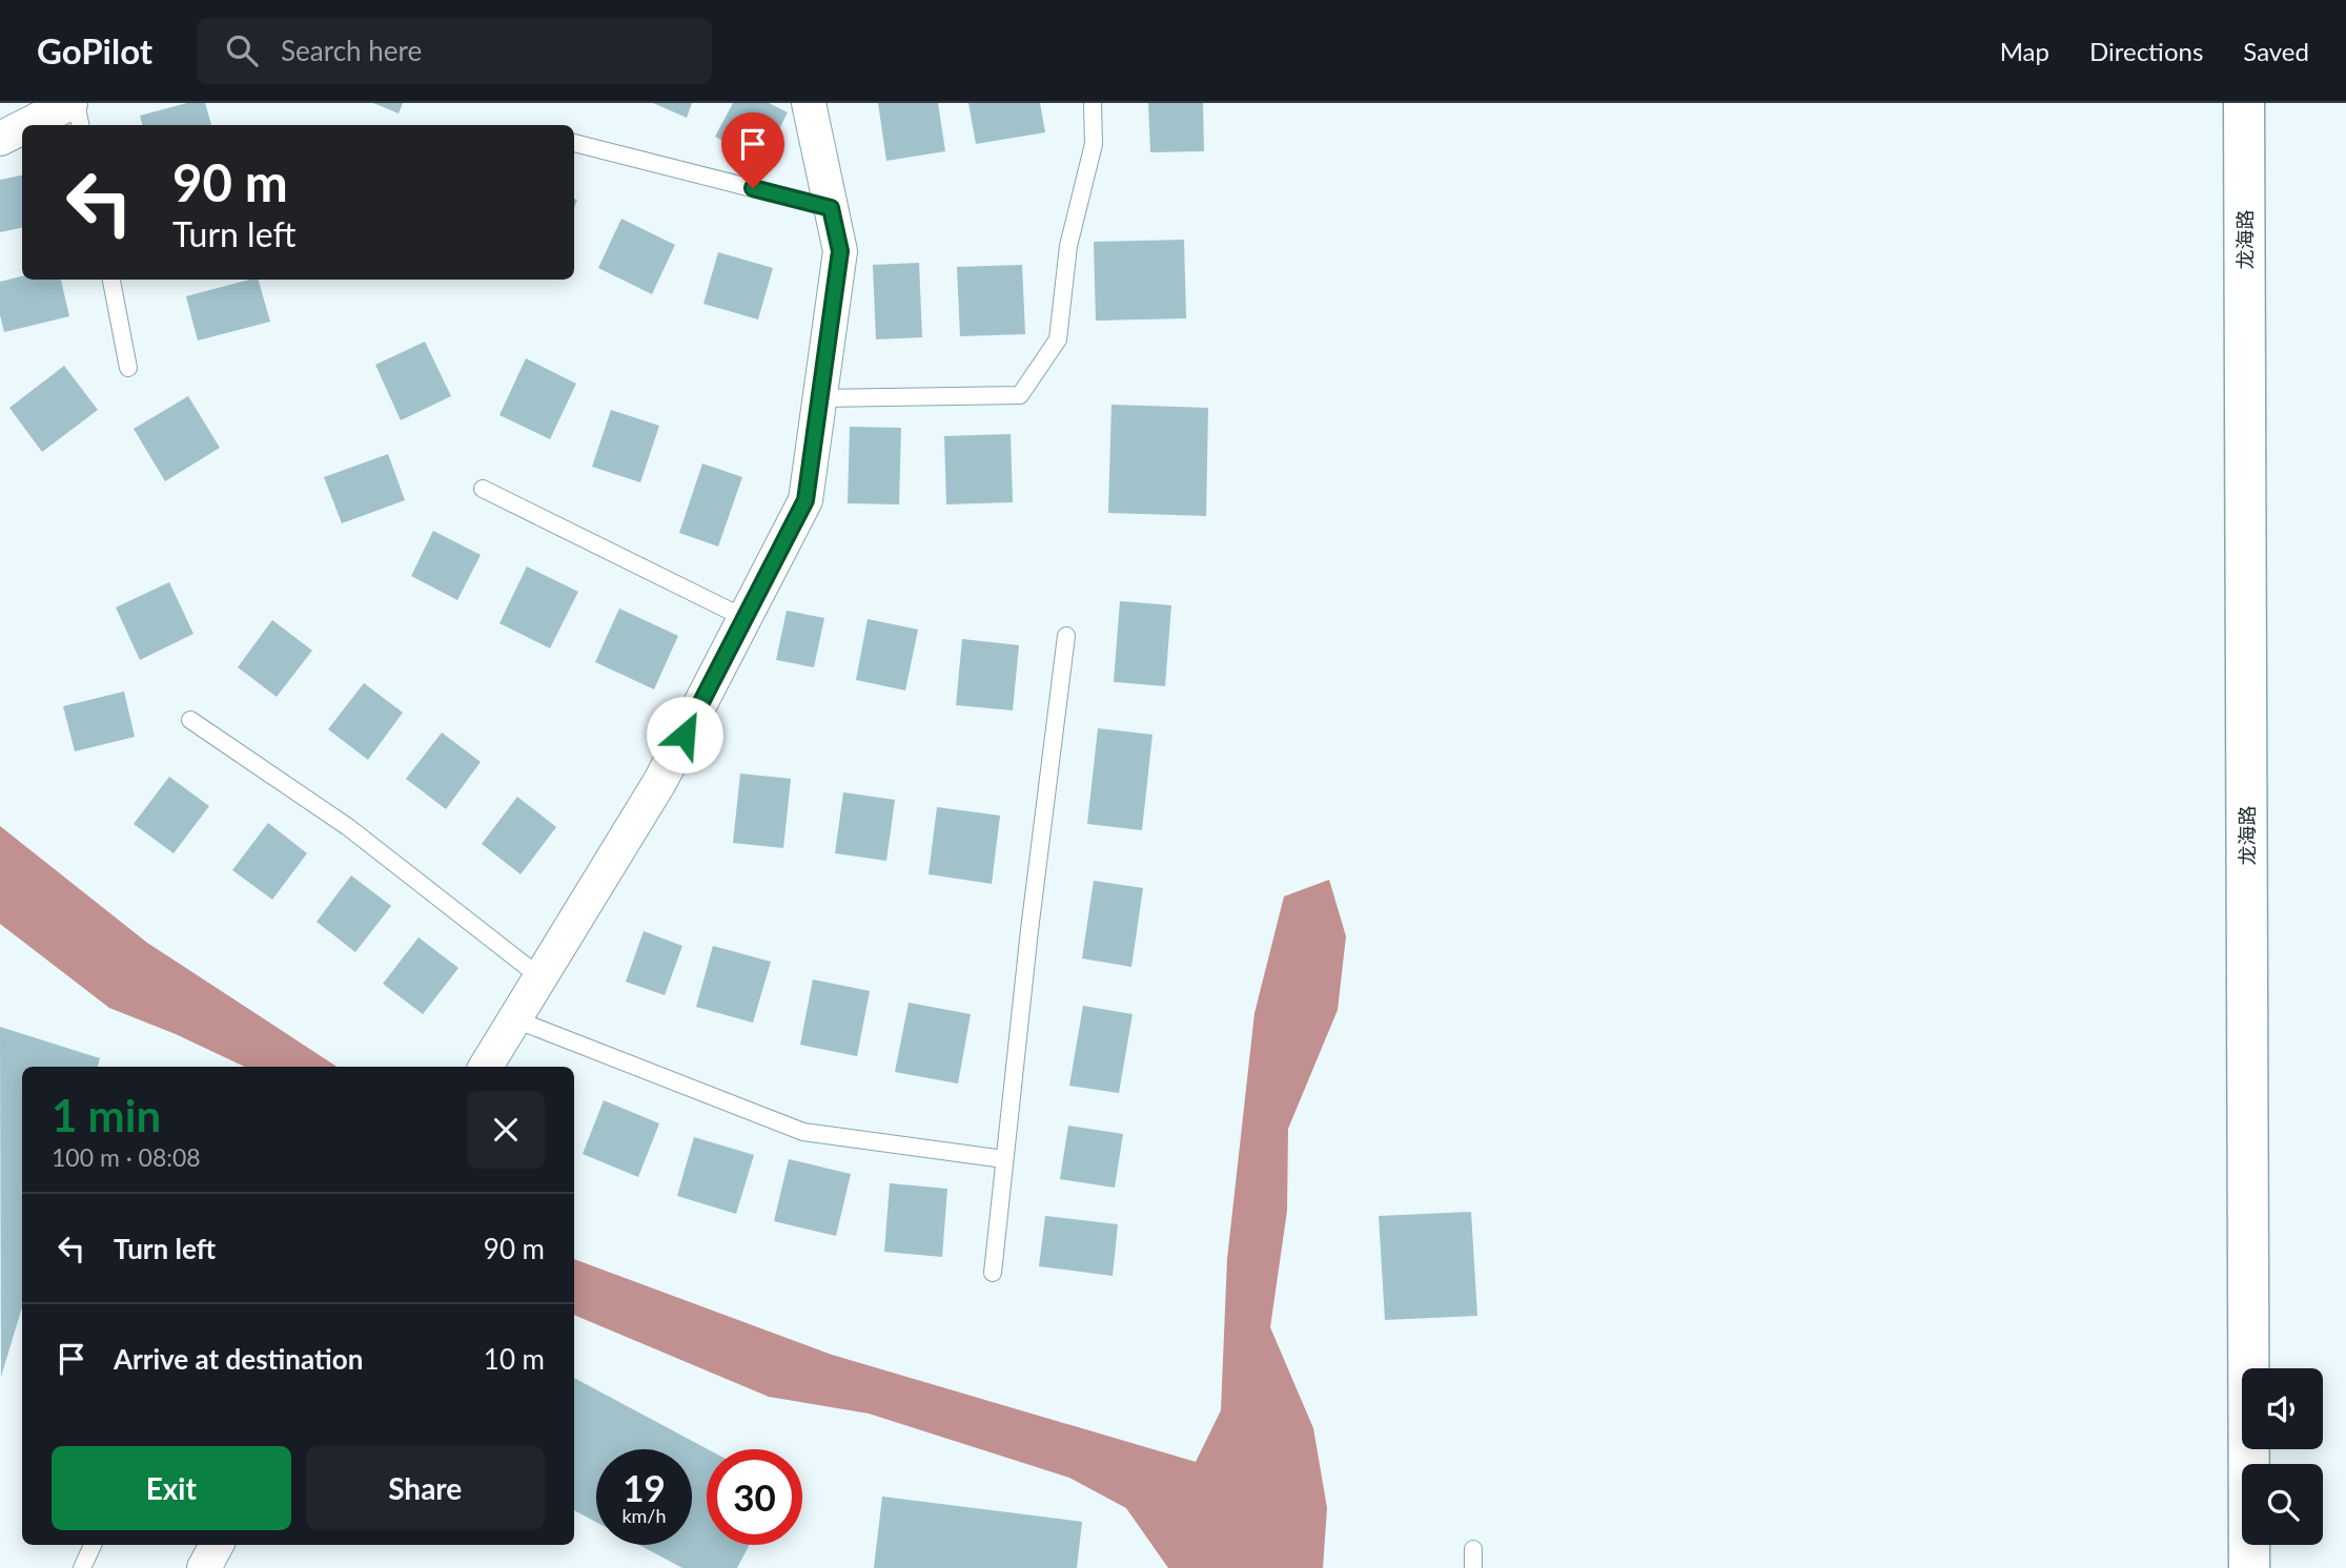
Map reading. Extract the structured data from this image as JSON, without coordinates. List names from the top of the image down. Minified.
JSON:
{"streets":{"street":["龙海路"]},"page":{"header":"GoPilot","search":"Search here","nav":["Map","Directions","Saved"],"turn":["90 m","Turn left"],"heading":["1 min","100 m · 08:08"],"list":[{"name":"Turn left","value":"90 m"},{"name":"Arrive at destination","value":"10 m"}],"buttons":["Exit","Share"],"speed":"19 km/h","limit":"30"}}
